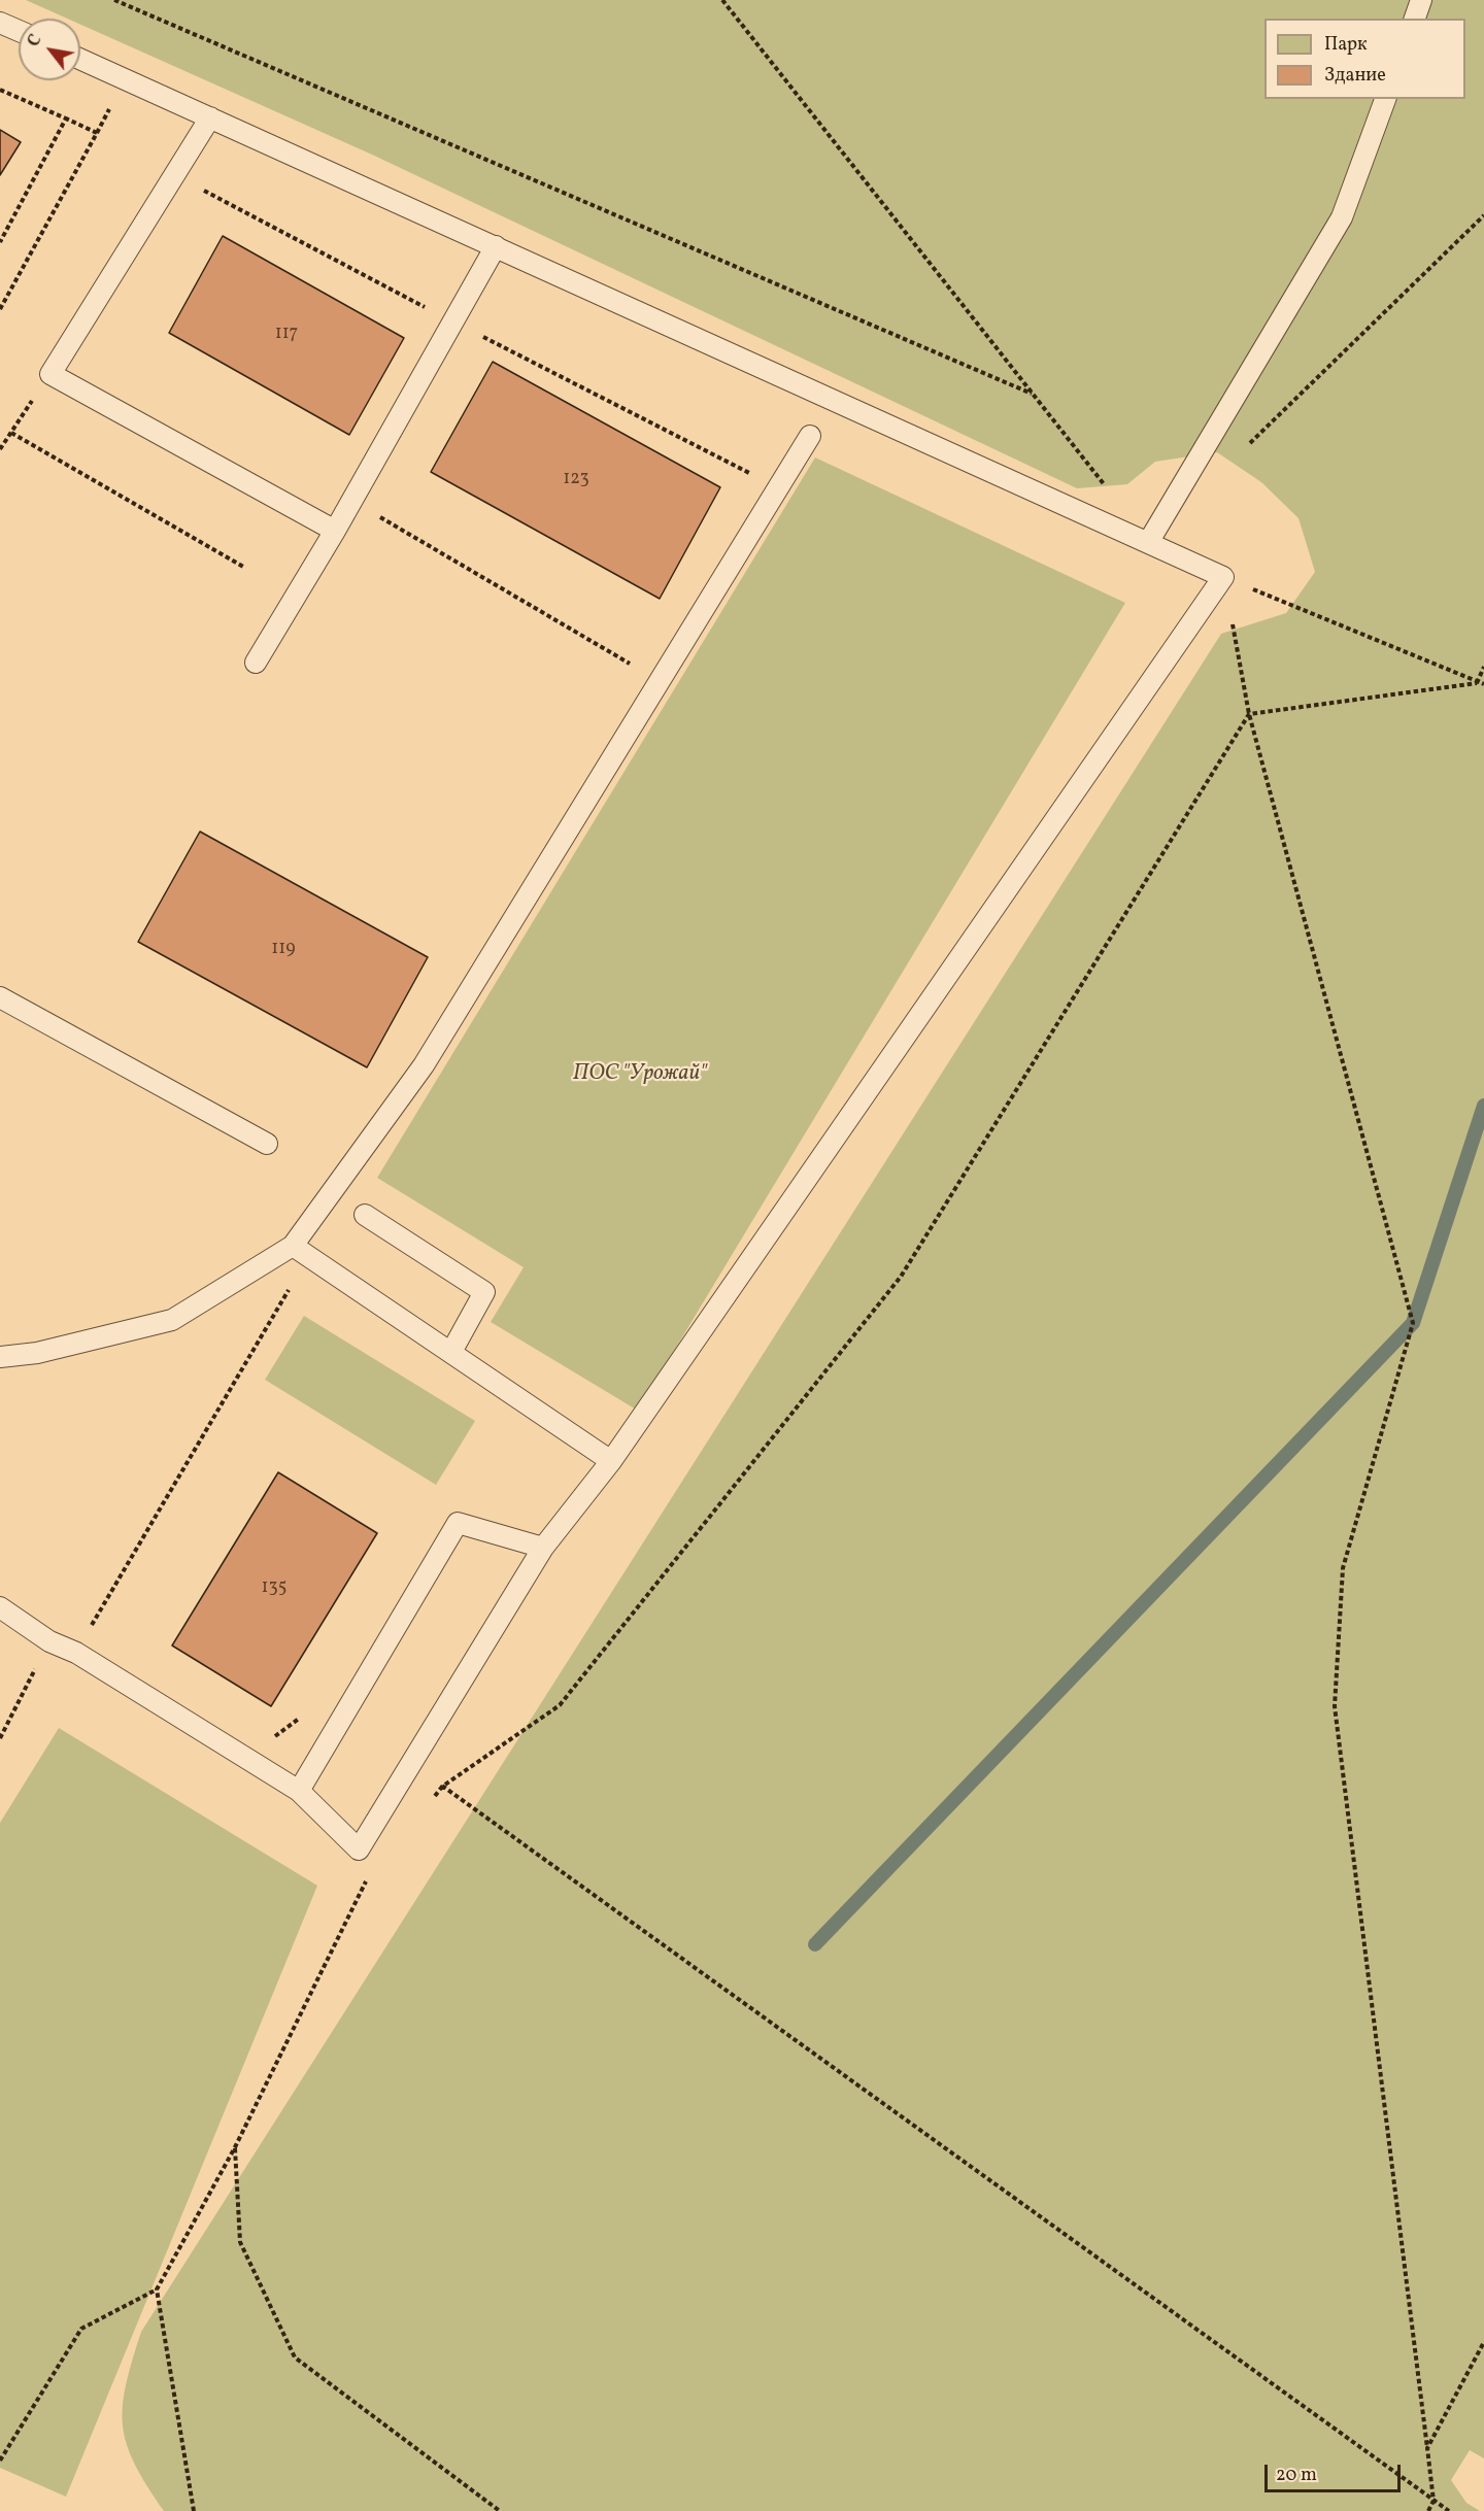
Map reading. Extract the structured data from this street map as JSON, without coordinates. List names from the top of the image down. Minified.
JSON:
{"parks":["ПОС \"Урожай\""],"house_numbers":["117","123","119","135"],"legend":["Парк","Здание"],"scale_bar":"20 m","north":"top left"}
